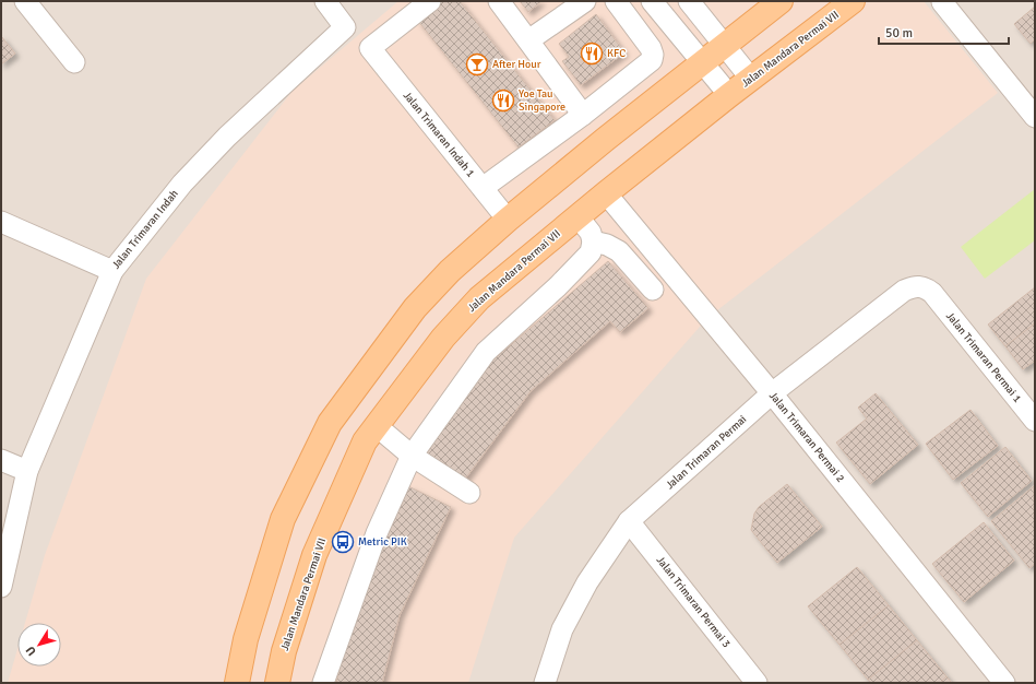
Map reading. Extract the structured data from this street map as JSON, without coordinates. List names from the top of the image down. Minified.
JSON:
{"streets":{"main road":["Jalan Mandara Permai VII"],"street":["Jalan Trimaran Indah 1","Jalan Trimaran Indah","Jalan Trimaran Permai 1","Jalan Trimaran Permai 2","Jalan Trimaran Permai","Jalan Trimaran Permai 3"]},"crossings":[["Jalan Mandara Permai VII","Jalan Trimaran Permai 2"],["Jalan Trimaran Permai 1","Jalan Trimaran Permai"],["Jalan Trimaran Permai 2","Jalan Trimaran Permai"],["Jalan Trimaran Permai","Jalan Trimaran Permai 3"]],"places":{"restaurant":["KFC","Yoe Tau Singapore"],"bar":["After Hour"],"bus stop":["Metric PIK"]},"scale_bar":"50 m","north":"bottom left"}
